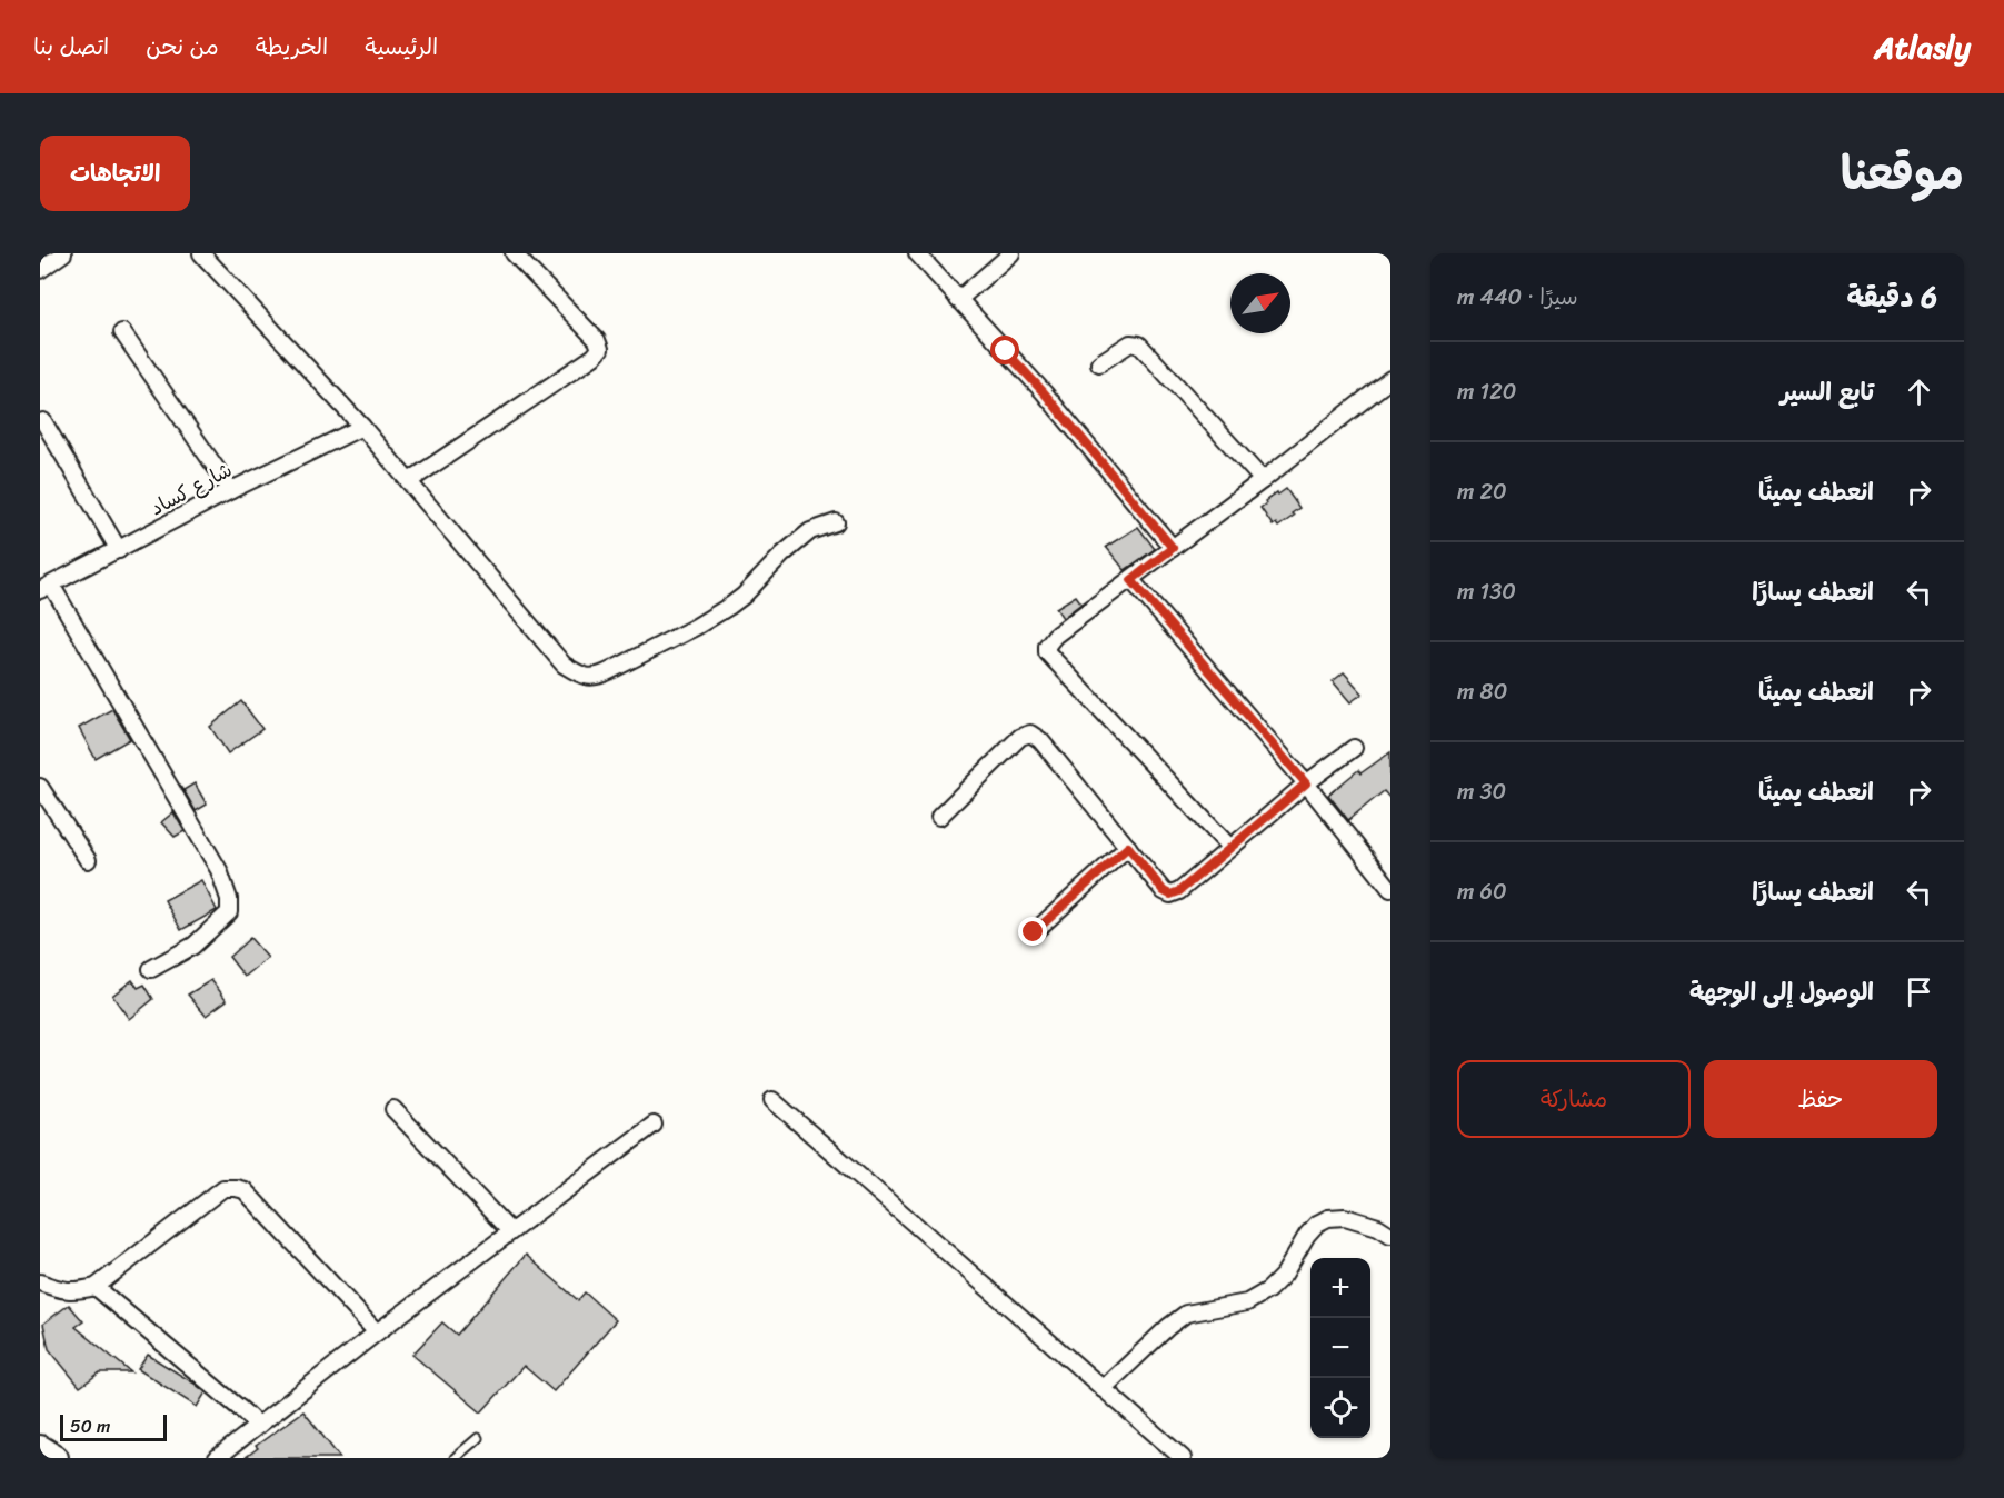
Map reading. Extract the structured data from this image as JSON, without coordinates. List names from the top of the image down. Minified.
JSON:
{"streets":{"street":["شارع كساد"]},"scale_bar":"50 m","north":"top right","page":{"header":"Atlasly","nav":["الرئيسية","الخريطة","من نحن","اتصل بنا"],"title":"موقعنا","buttons":["الاتجاهات",["حفظ","مشاركة"]],"heading":["6 دقيقة","سيرًا · 440 m"],"list":[["تابع السير","120 m"],["انعطف يمينًا","20 m"],["انعطف يسارًا","130 m"],["انعطف يمينًا","80 m"],["انعطف يمينًا","30 m"],["انعطف يسارًا","60 m"],"الوصول إلى الوجهة"],"map_buttons":["+","−"],"scale":"50 m"}}
